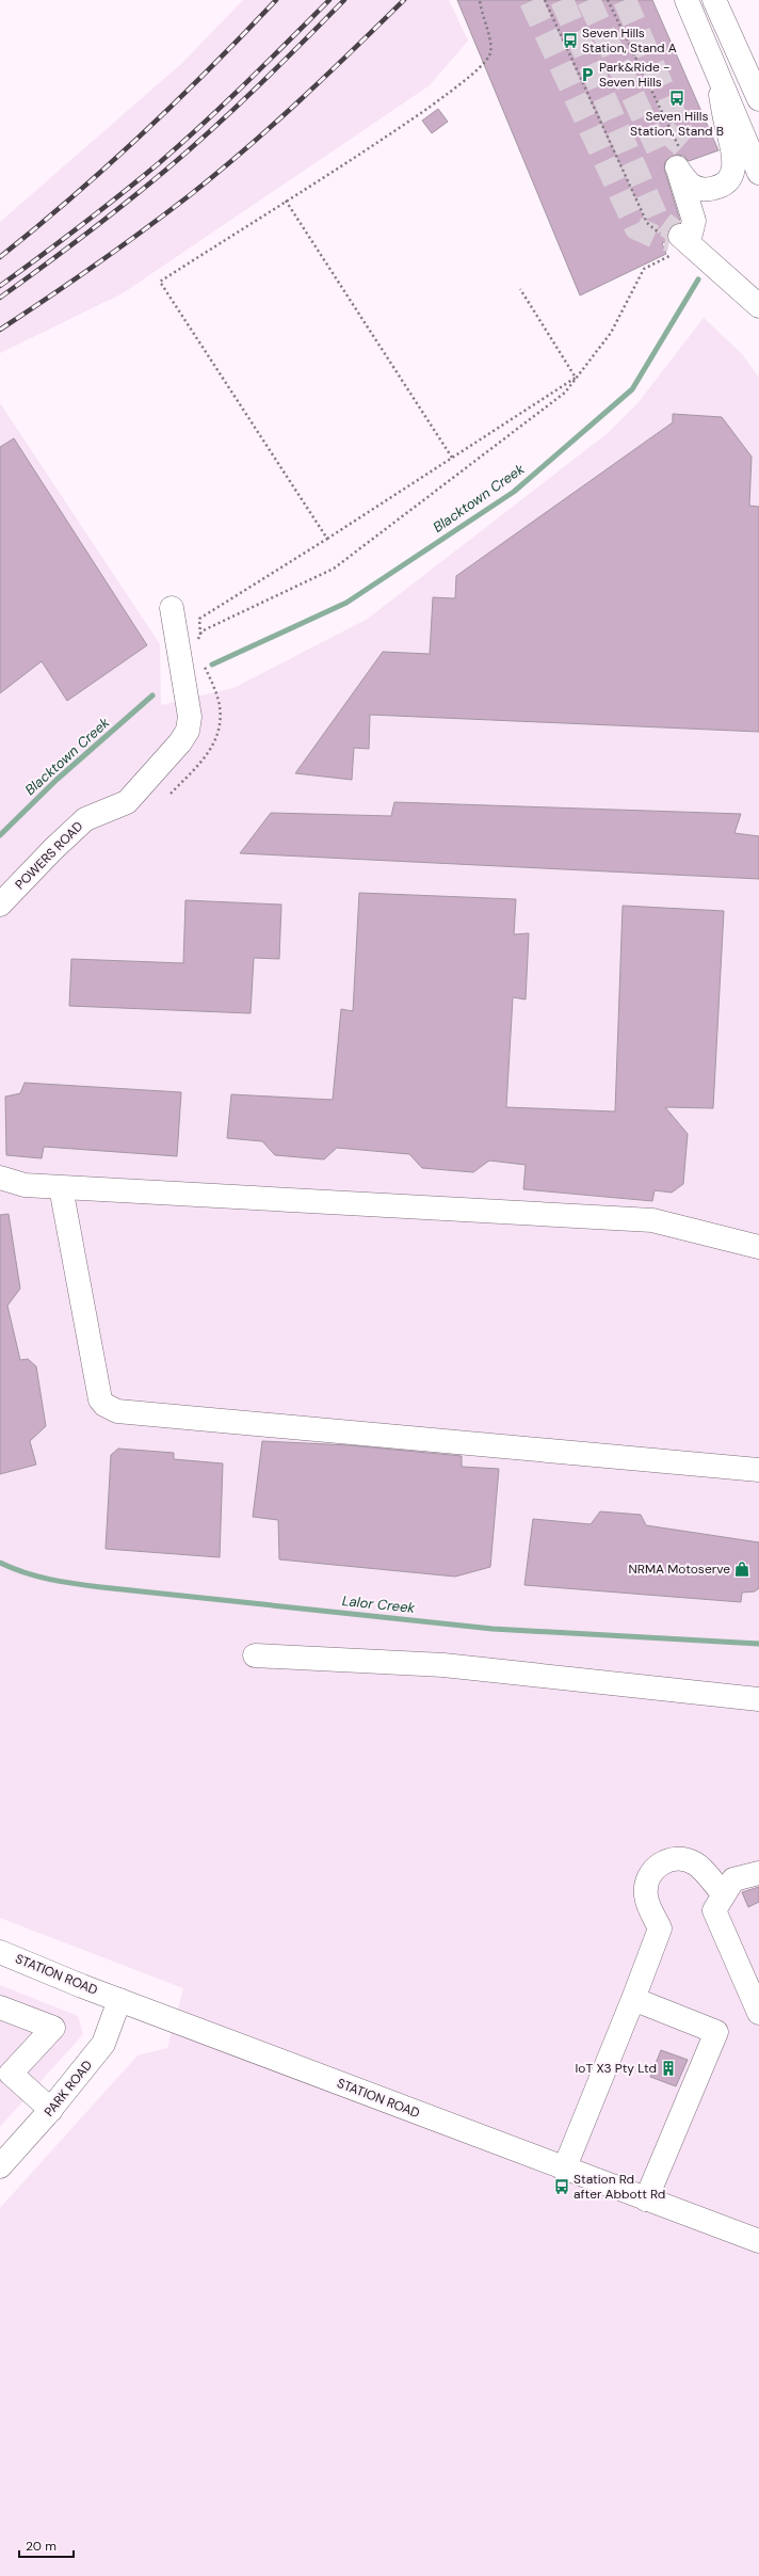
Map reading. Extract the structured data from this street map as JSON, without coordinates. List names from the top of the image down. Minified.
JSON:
{"streets":{"main road":["POWERS ROAD","STATION ROAD","PARK ROAD"]},"crossings":[["STATION ROAD","PARK ROAD"]],"water":["Blacktown Creek","Lalor Creek"],"places":{"bus stop":["Seven Hills Station, Stand A","Seven Hills Station, Stand B","Station Rd after Abbott Rd"],"parking":["Park&Ride - Seven Hills"],"shop":["NRMA Motoserve"],"building":["IoT X3 Pty Ltd"]},"scale_bar":"20 m"}
